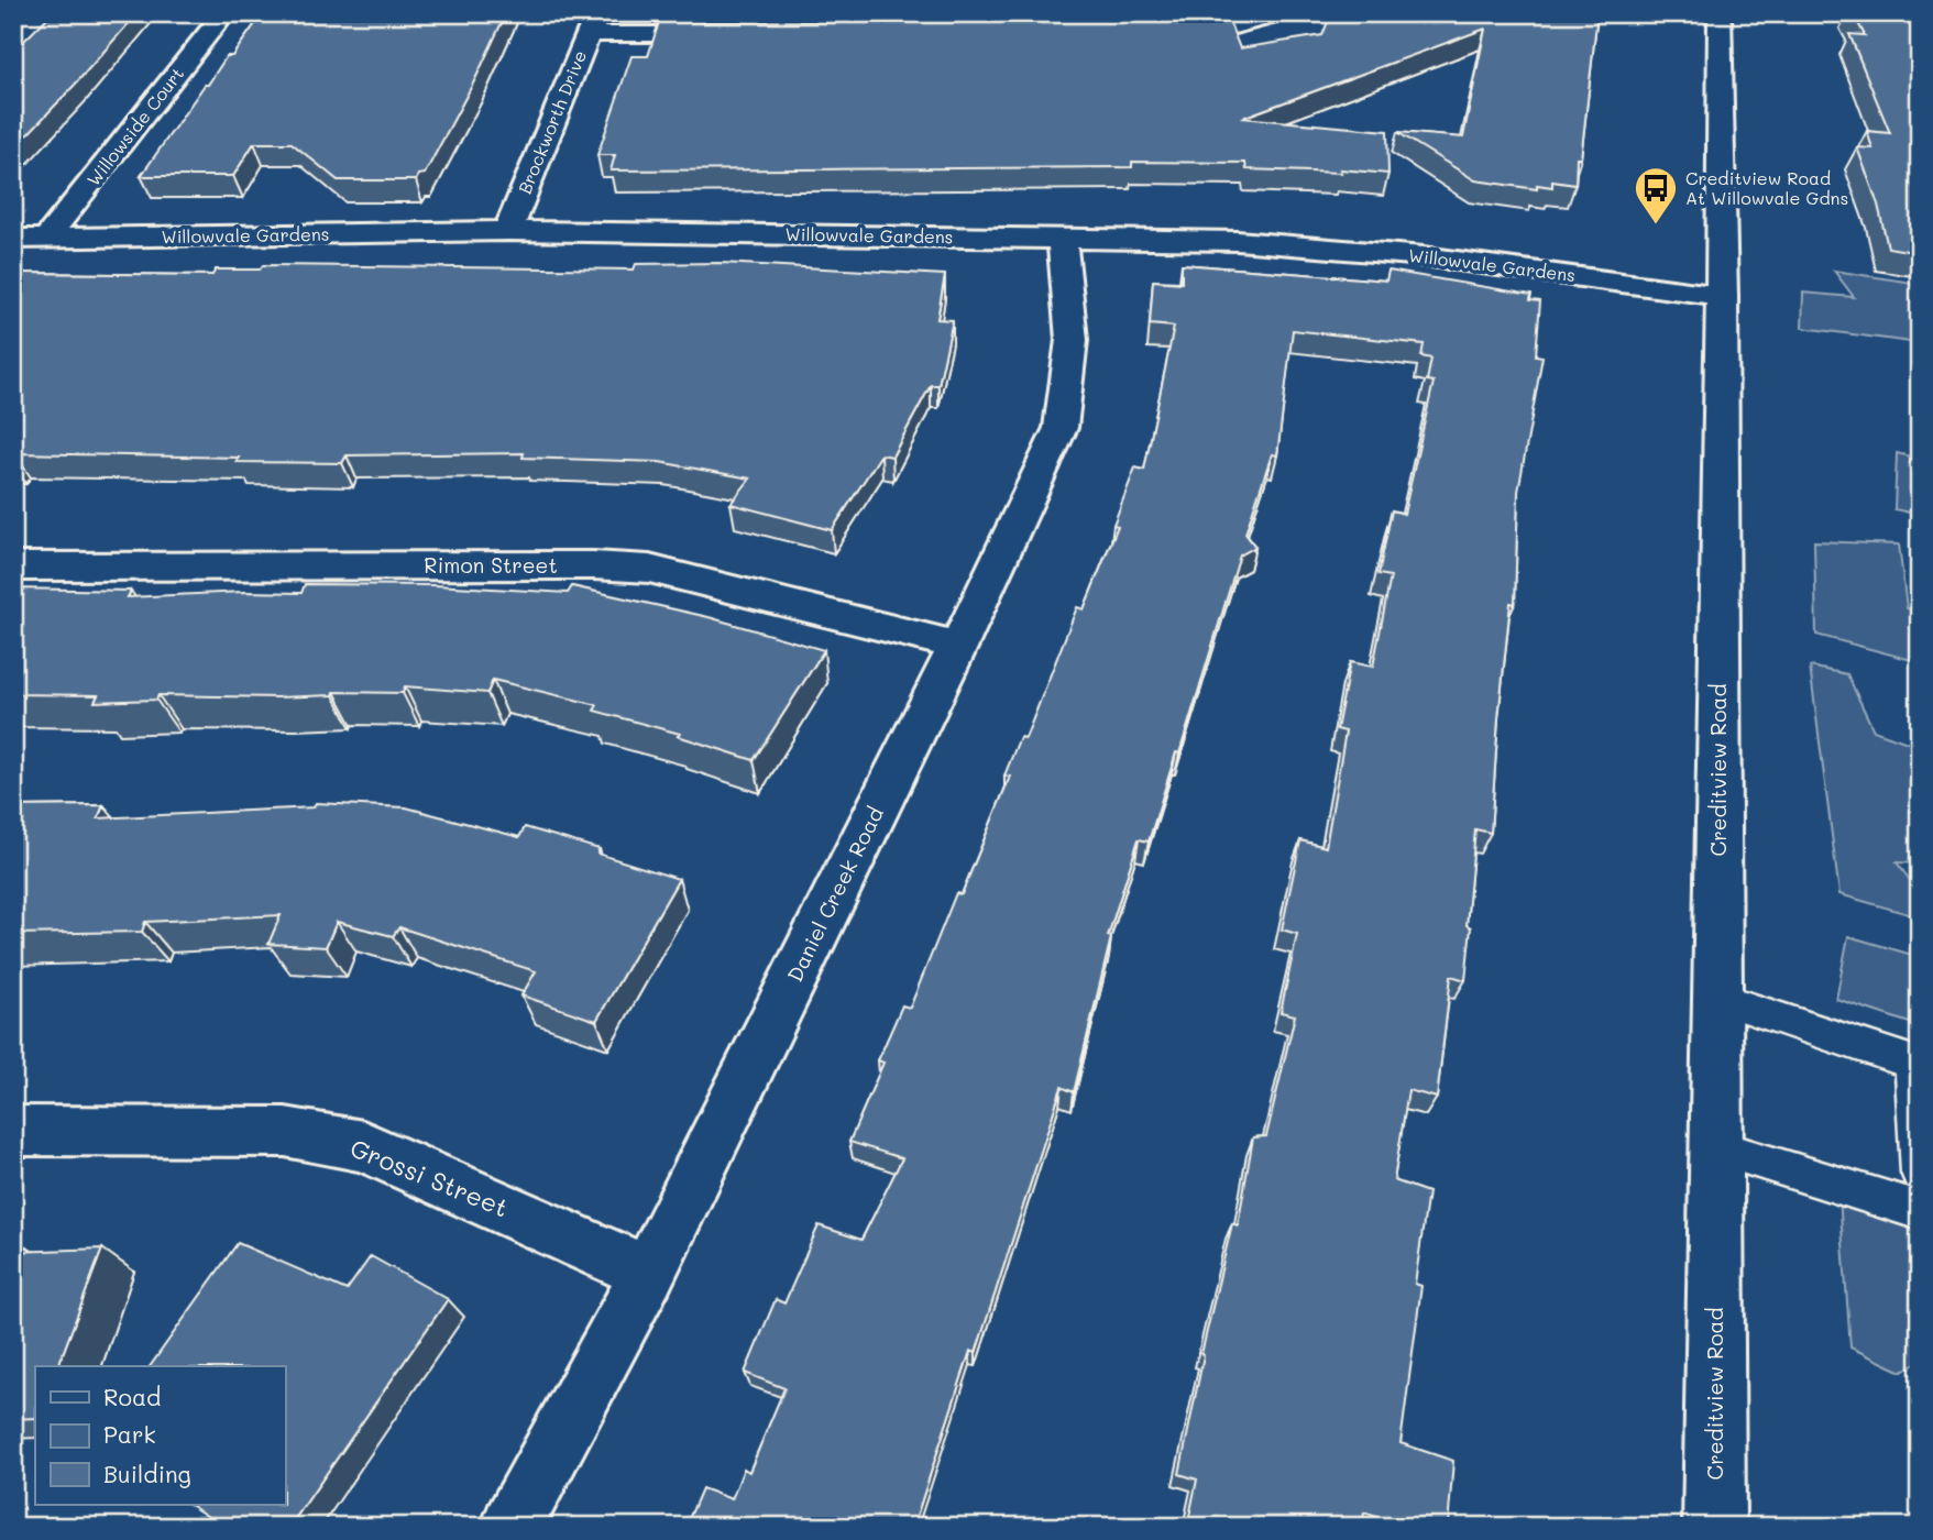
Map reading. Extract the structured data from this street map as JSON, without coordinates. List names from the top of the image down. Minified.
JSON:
{"streets":{"street":["Brockworth Drive","Willowside Court","Willowvale Gardens","Rimon Street","Creditview Road","Daniel Creek Road","Grossi Street"]},"crossings":[["Brockworth Drive","Willowvale Gardens"],["Willowside Court","Willowvale Gardens"],["Willowvale Gardens","Creditview Road"],["Willowvale Gardens","Daniel Creek Road"],["Rimon Street","Daniel Creek Road"],["Daniel Creek Road","Grossi Street"]],"places":{"bus stop":["Creditview Road At Willowvale Gdns"]},"legend":["Road","Park","Building"]}
